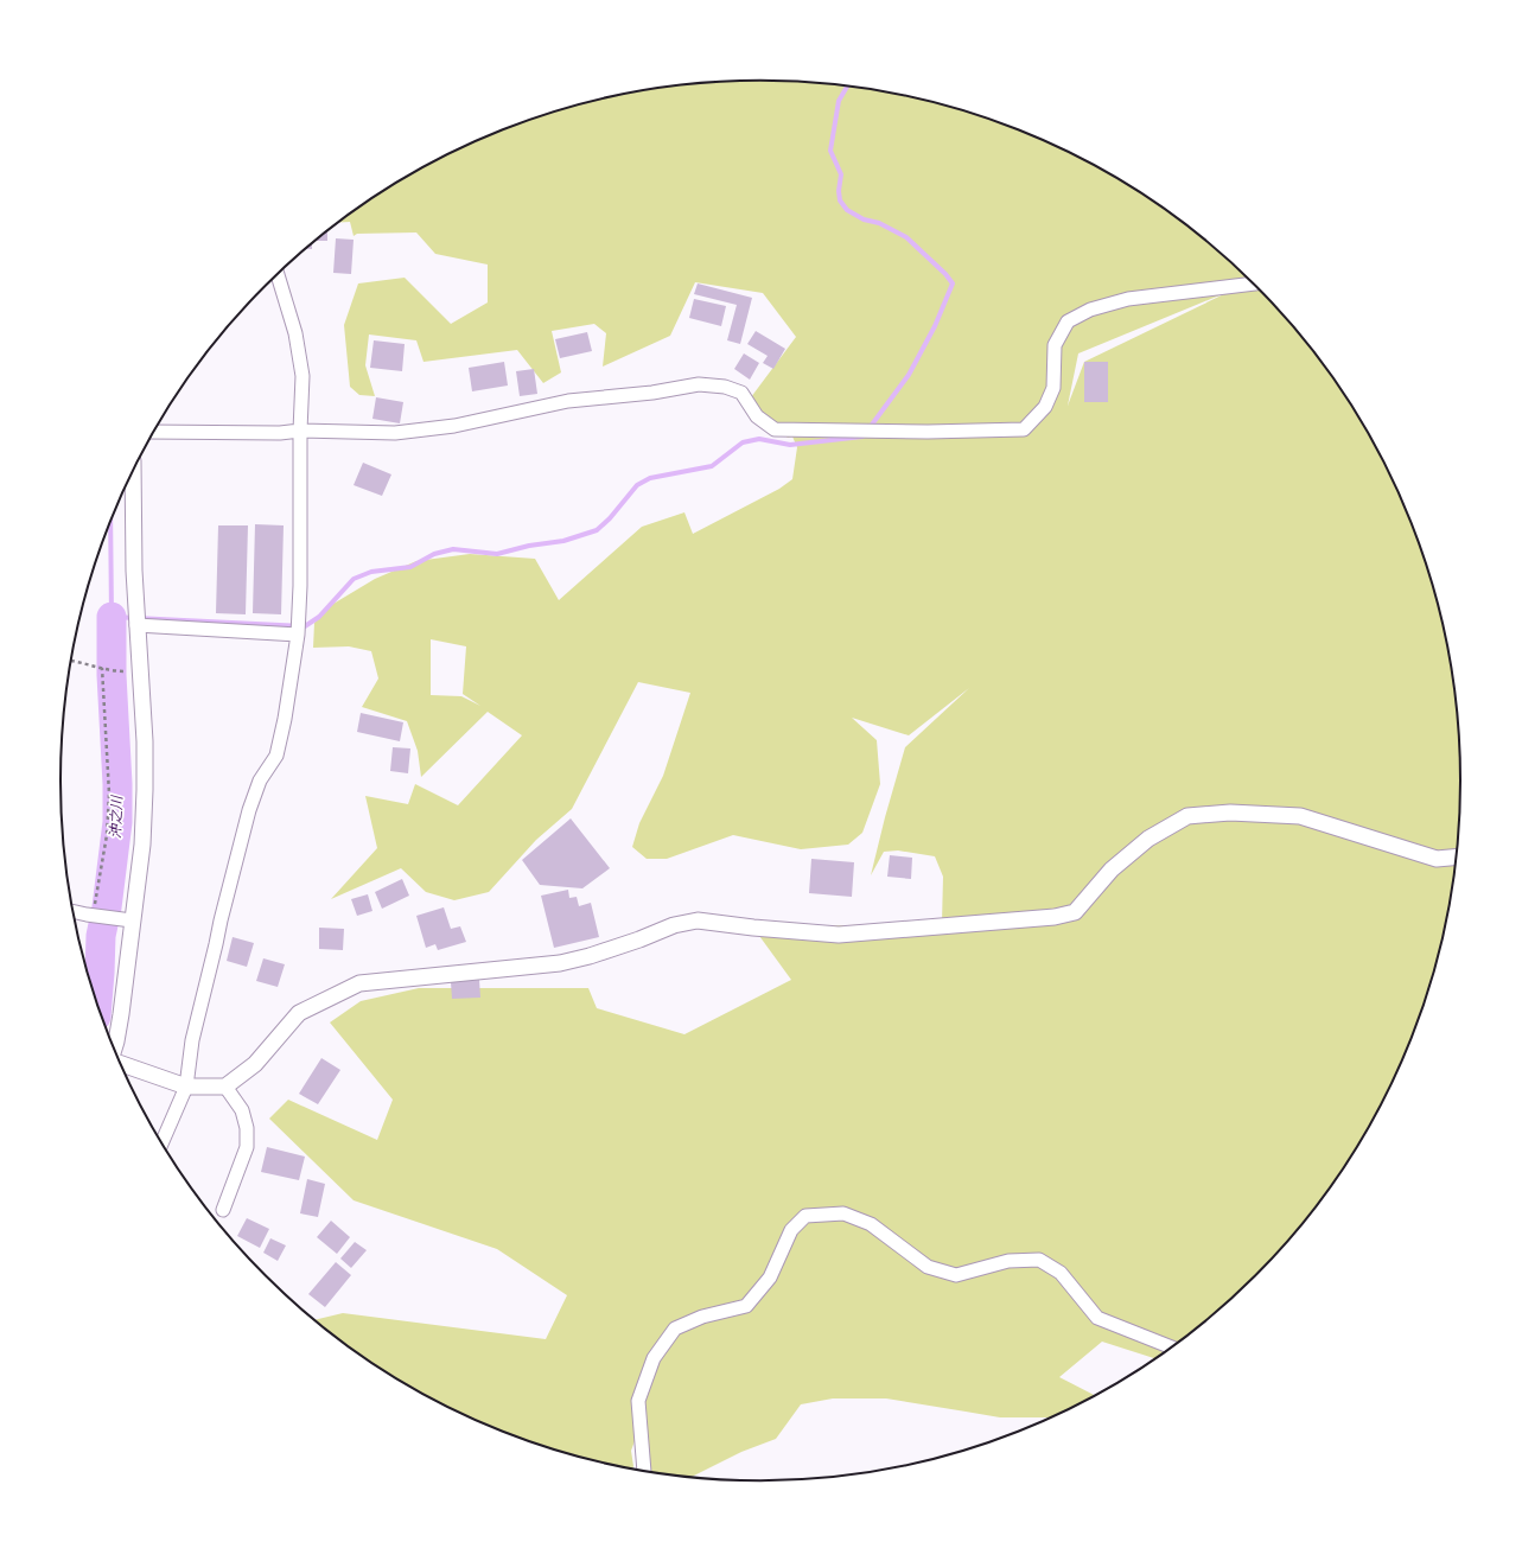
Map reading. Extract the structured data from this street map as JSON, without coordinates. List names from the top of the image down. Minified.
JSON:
{"water":["沖之川"]}
